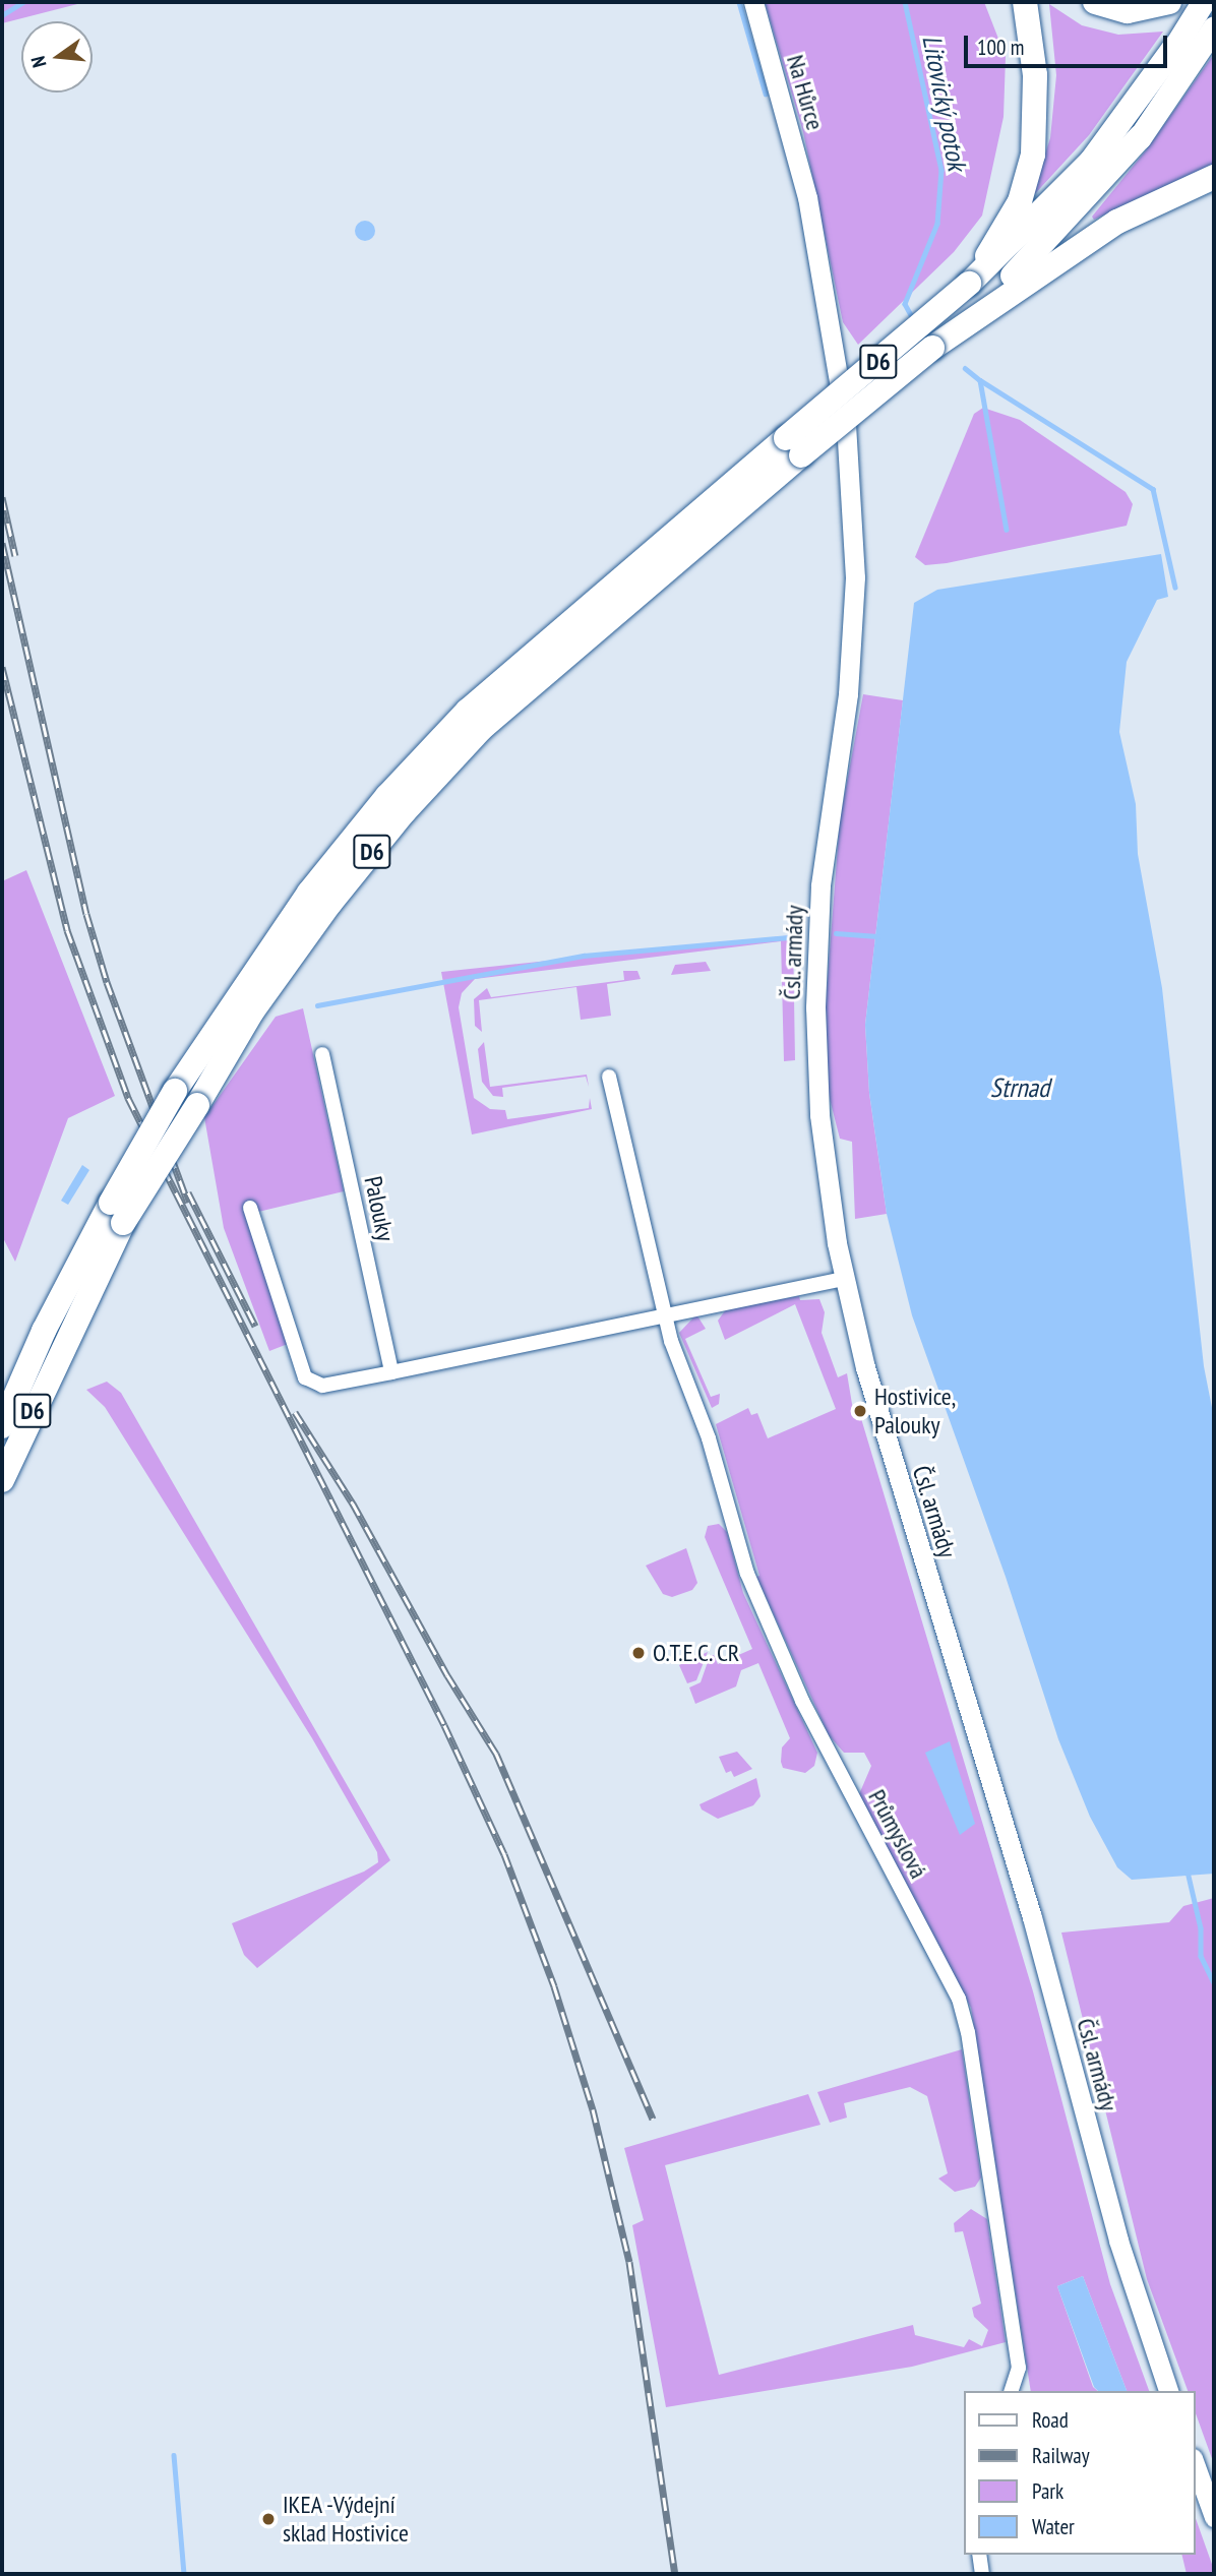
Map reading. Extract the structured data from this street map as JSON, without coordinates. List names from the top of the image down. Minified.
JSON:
{"streets":{"highway":["D6"],"main road":["Na Hůrce","Čsl. armády"],"street":["Palouky","Průmyslová"]},"crossings":[["Na Hůrce","Čsl. armády"]],"water":["Litovický potok","Strnad"],"places":["Hostivice, Palouky","O.T.E.C. CR","IKEA -Výdejní sklad Hostivice"],"legend":["Road","Railway","Park","Water"],"scale_bar":"100 m","north":"left"}
